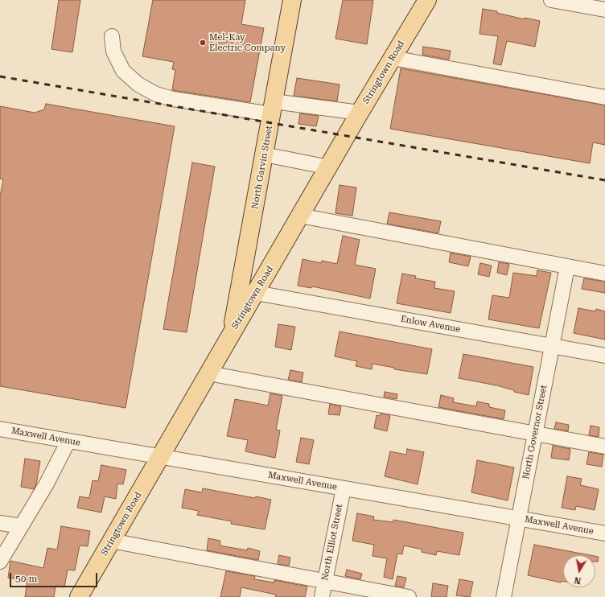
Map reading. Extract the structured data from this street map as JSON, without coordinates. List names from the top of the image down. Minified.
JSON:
{"streets":{"main road":["Stringtown Road","North Garvin Street"],"street":["Enlow Avenue","North Governor Street","Maxwell Avenue","North Elliot Street"]},"crossings":[["Stringtown Road","North Garvin Street"],["Stringtown Road","Enlow Avenue"],["Stringtown Road","Maxwell Avenue"],["Enlow Avenue","North Governor Street"],["North Governor Street","Maxwell Avenue"],["Maxwell Avenue","North Elliot Street"]],"places":["Mel-Kay Electric Company"],"scale_bar":"50 m","north":"bottom"}
